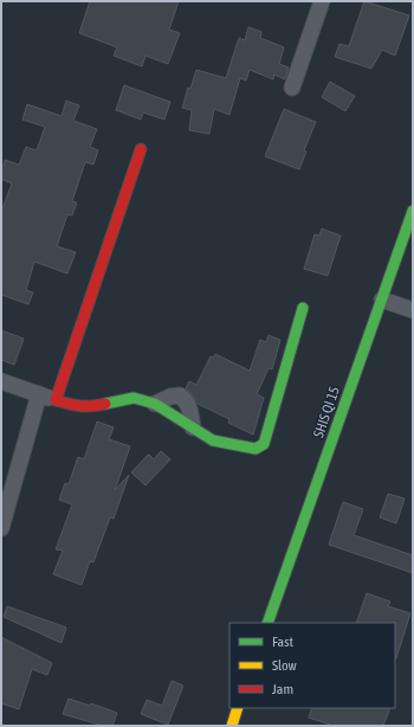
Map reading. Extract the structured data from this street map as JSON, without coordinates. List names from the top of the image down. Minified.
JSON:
{"streets":{"street":["SHIS QI 15"]},"legend":["Fast","Slow","Jam"]}
